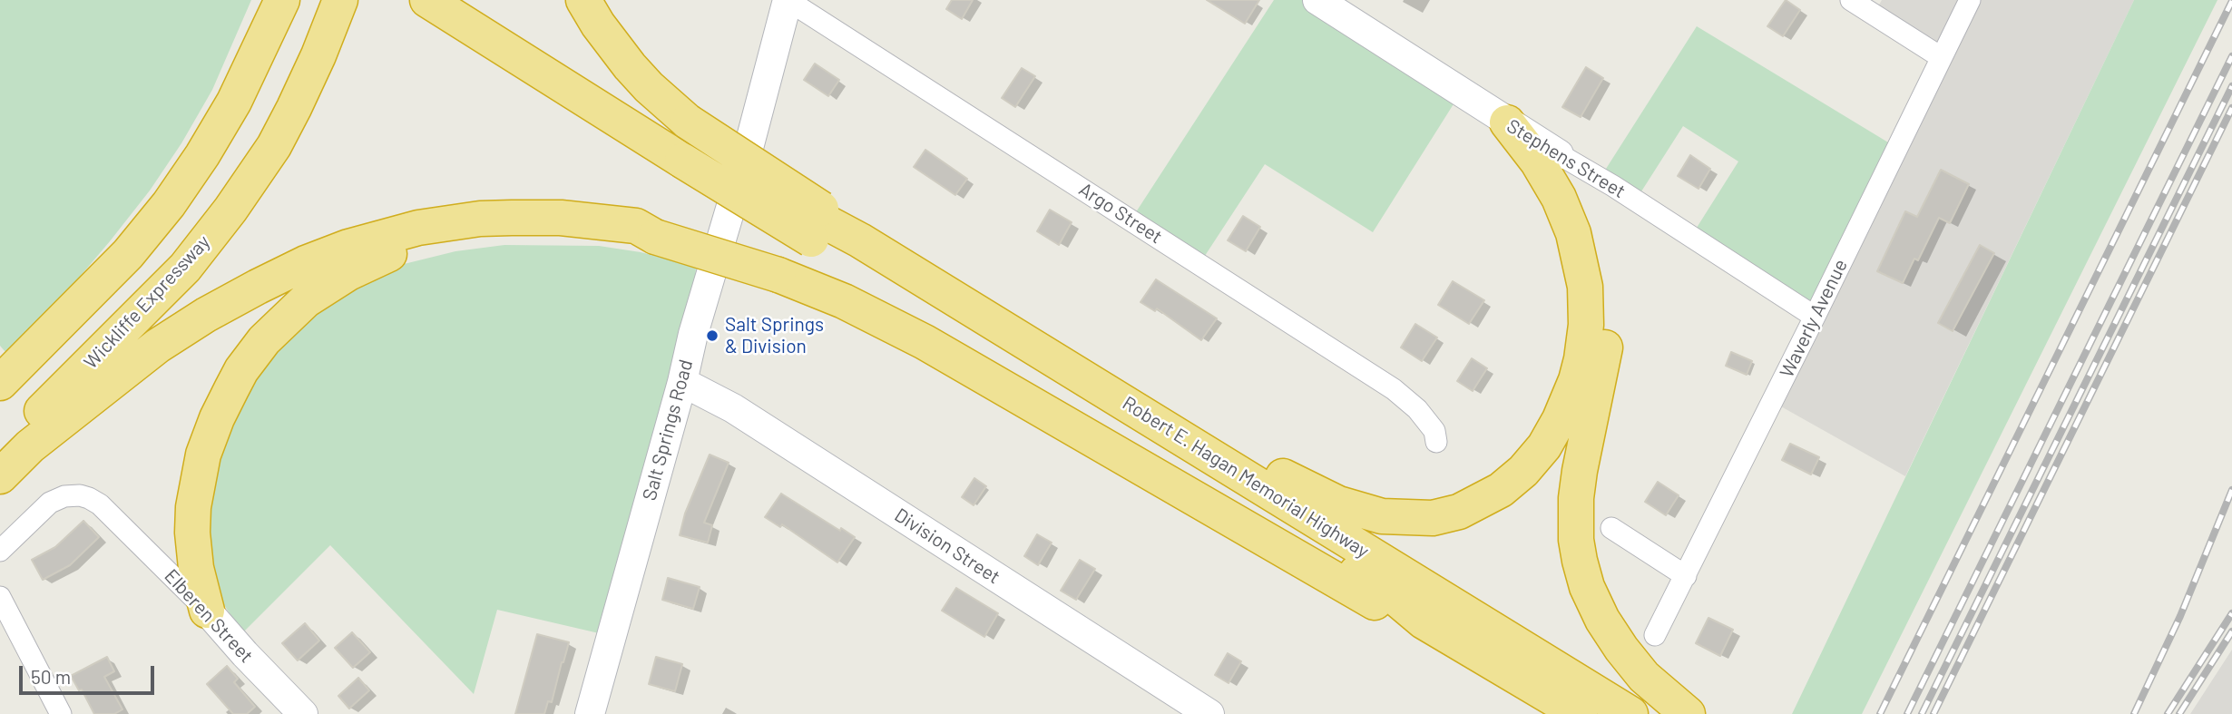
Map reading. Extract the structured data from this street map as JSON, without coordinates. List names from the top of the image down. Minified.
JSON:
{"streets":{"highway":["Wickliffe Expressway","Robert E. Hagan Memorial Highway"],"street":["Stephens Street","Argo Street","Waverly Avenue","Salt Springs Road","Division Street","Elberen Street"]},"crossings":[["Stephens Street","Waverly Avenue"],["Argo Street","Salt Springs Road"],["Salt Springs Road","Division Street"]],"places":["Salt Springs & Division"],"scale_bar":"50 m"}
